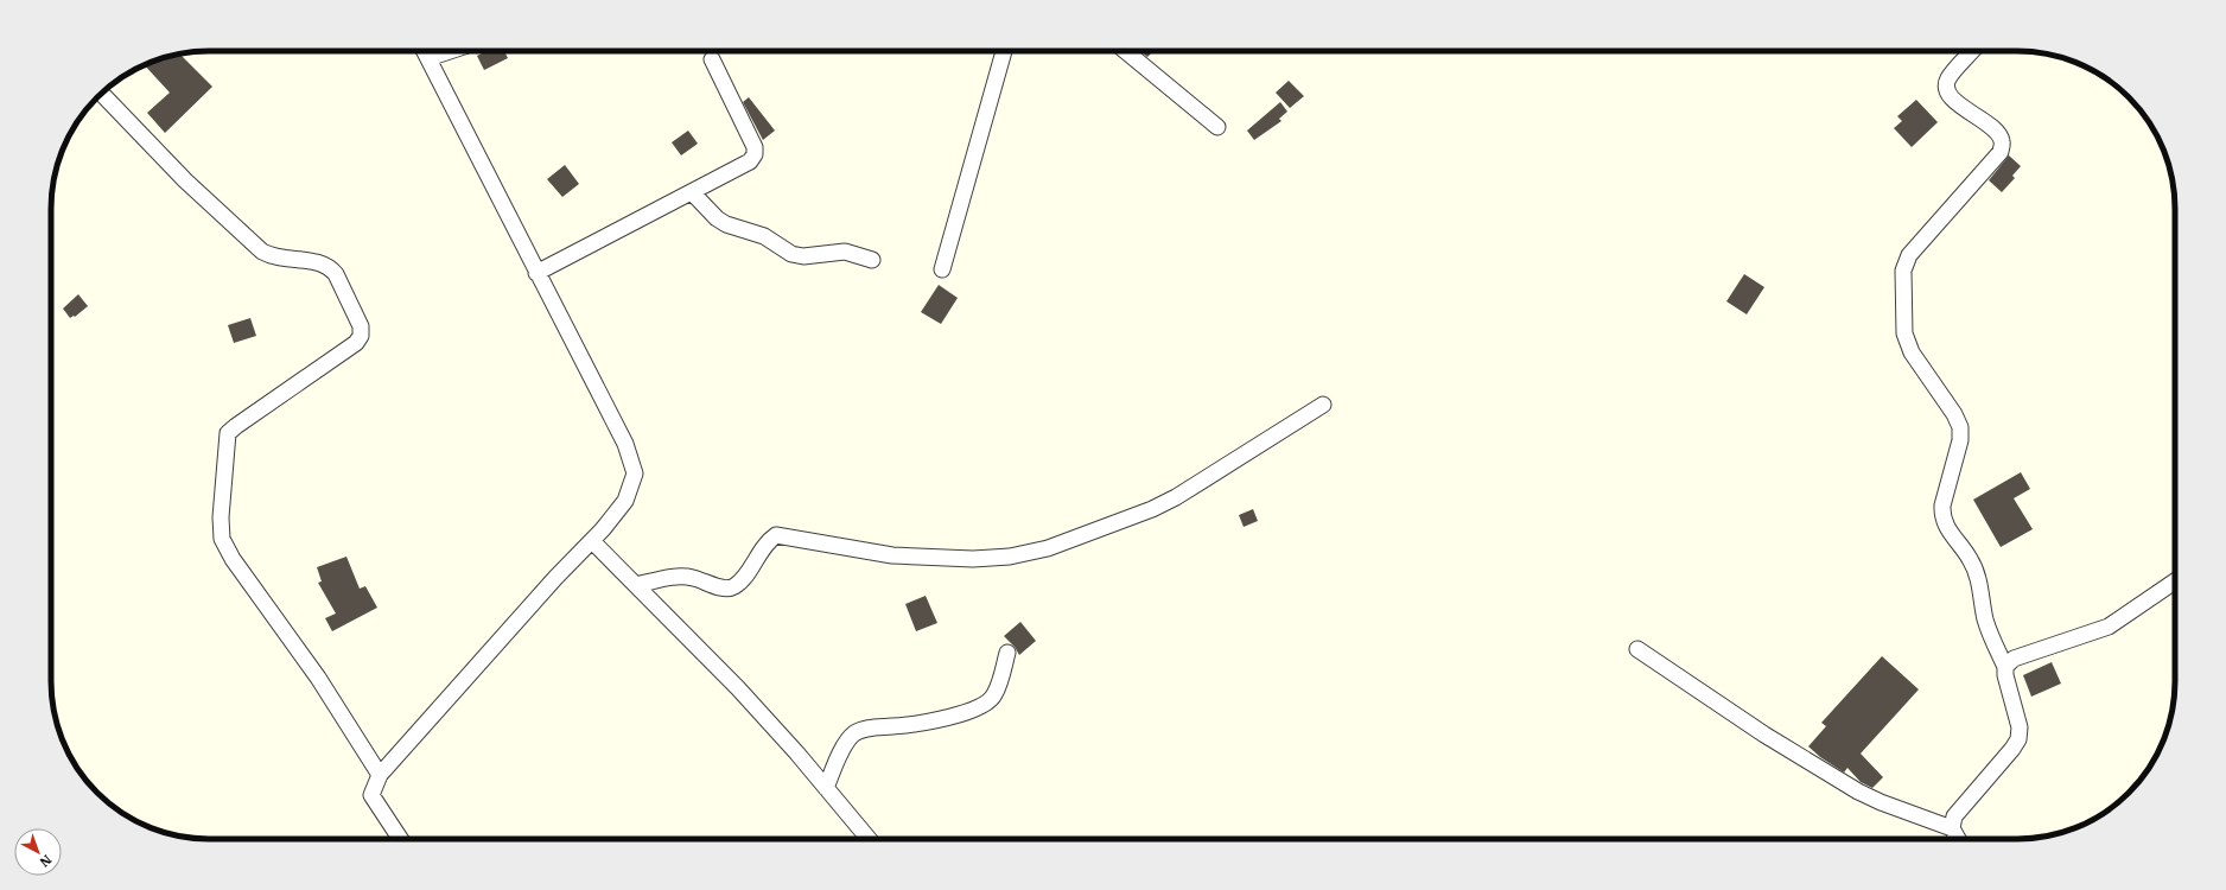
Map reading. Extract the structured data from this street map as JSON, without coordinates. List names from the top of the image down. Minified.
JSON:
{"north":"bottom right"}
